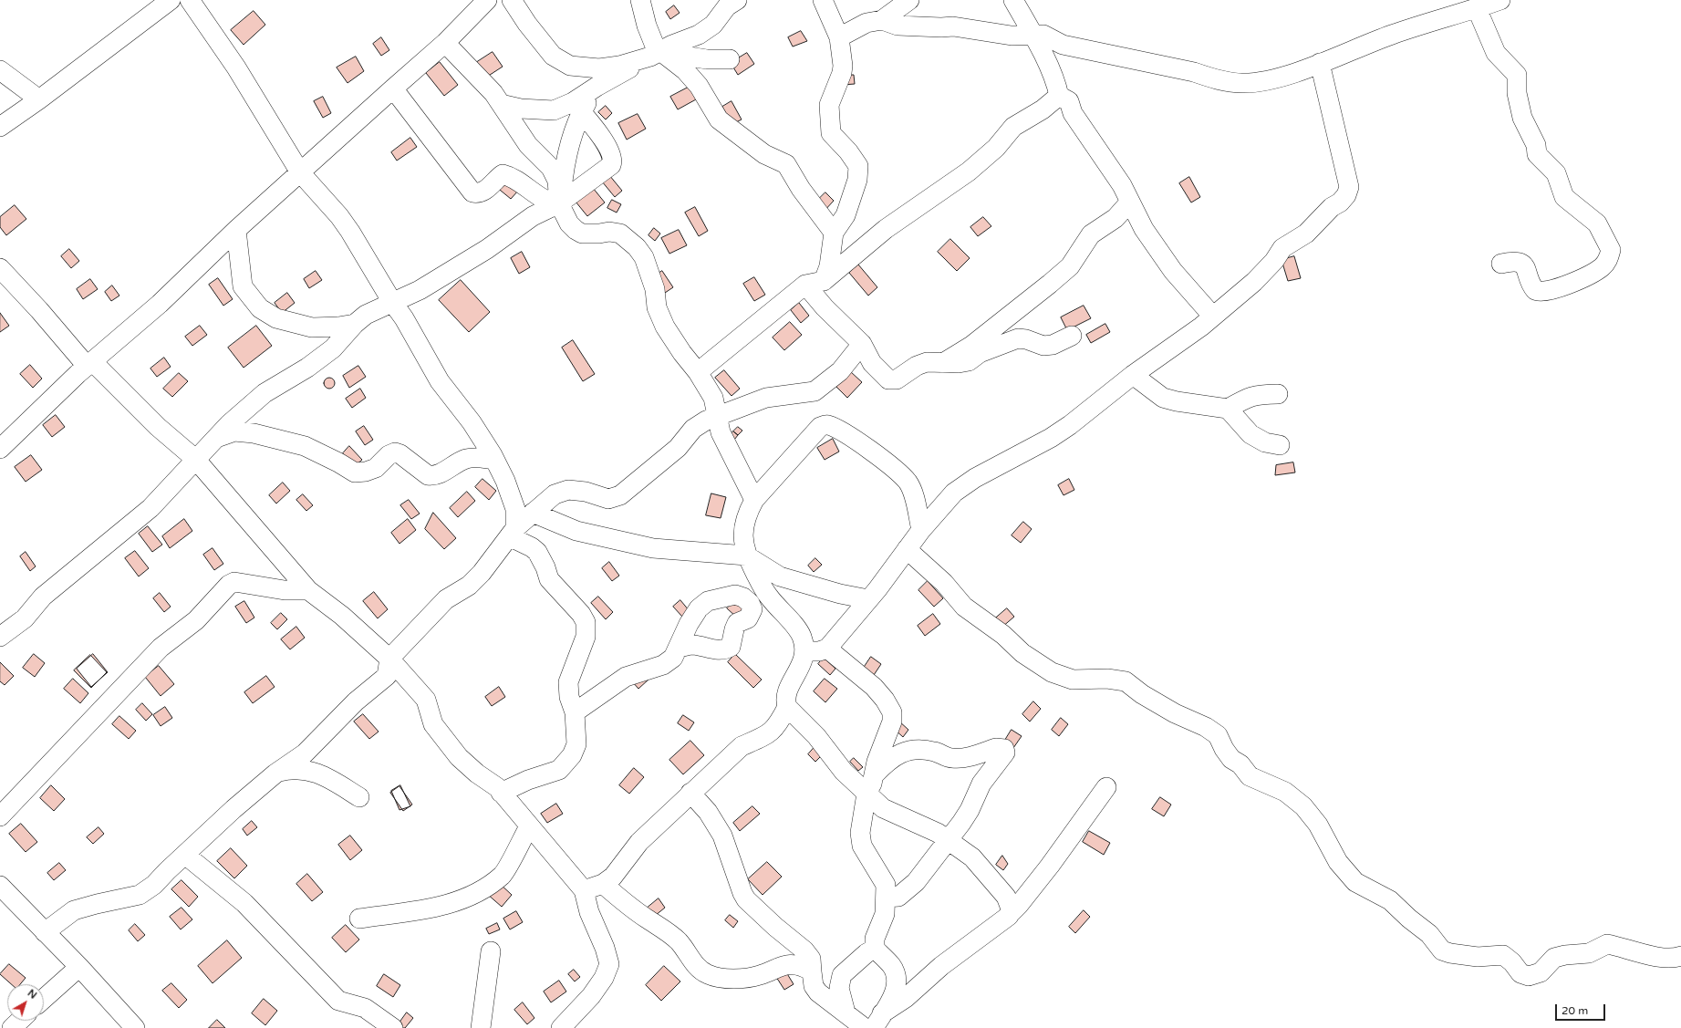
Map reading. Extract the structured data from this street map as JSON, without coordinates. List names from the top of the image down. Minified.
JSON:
{"scale_bar":"20 m","north":"top right"}
